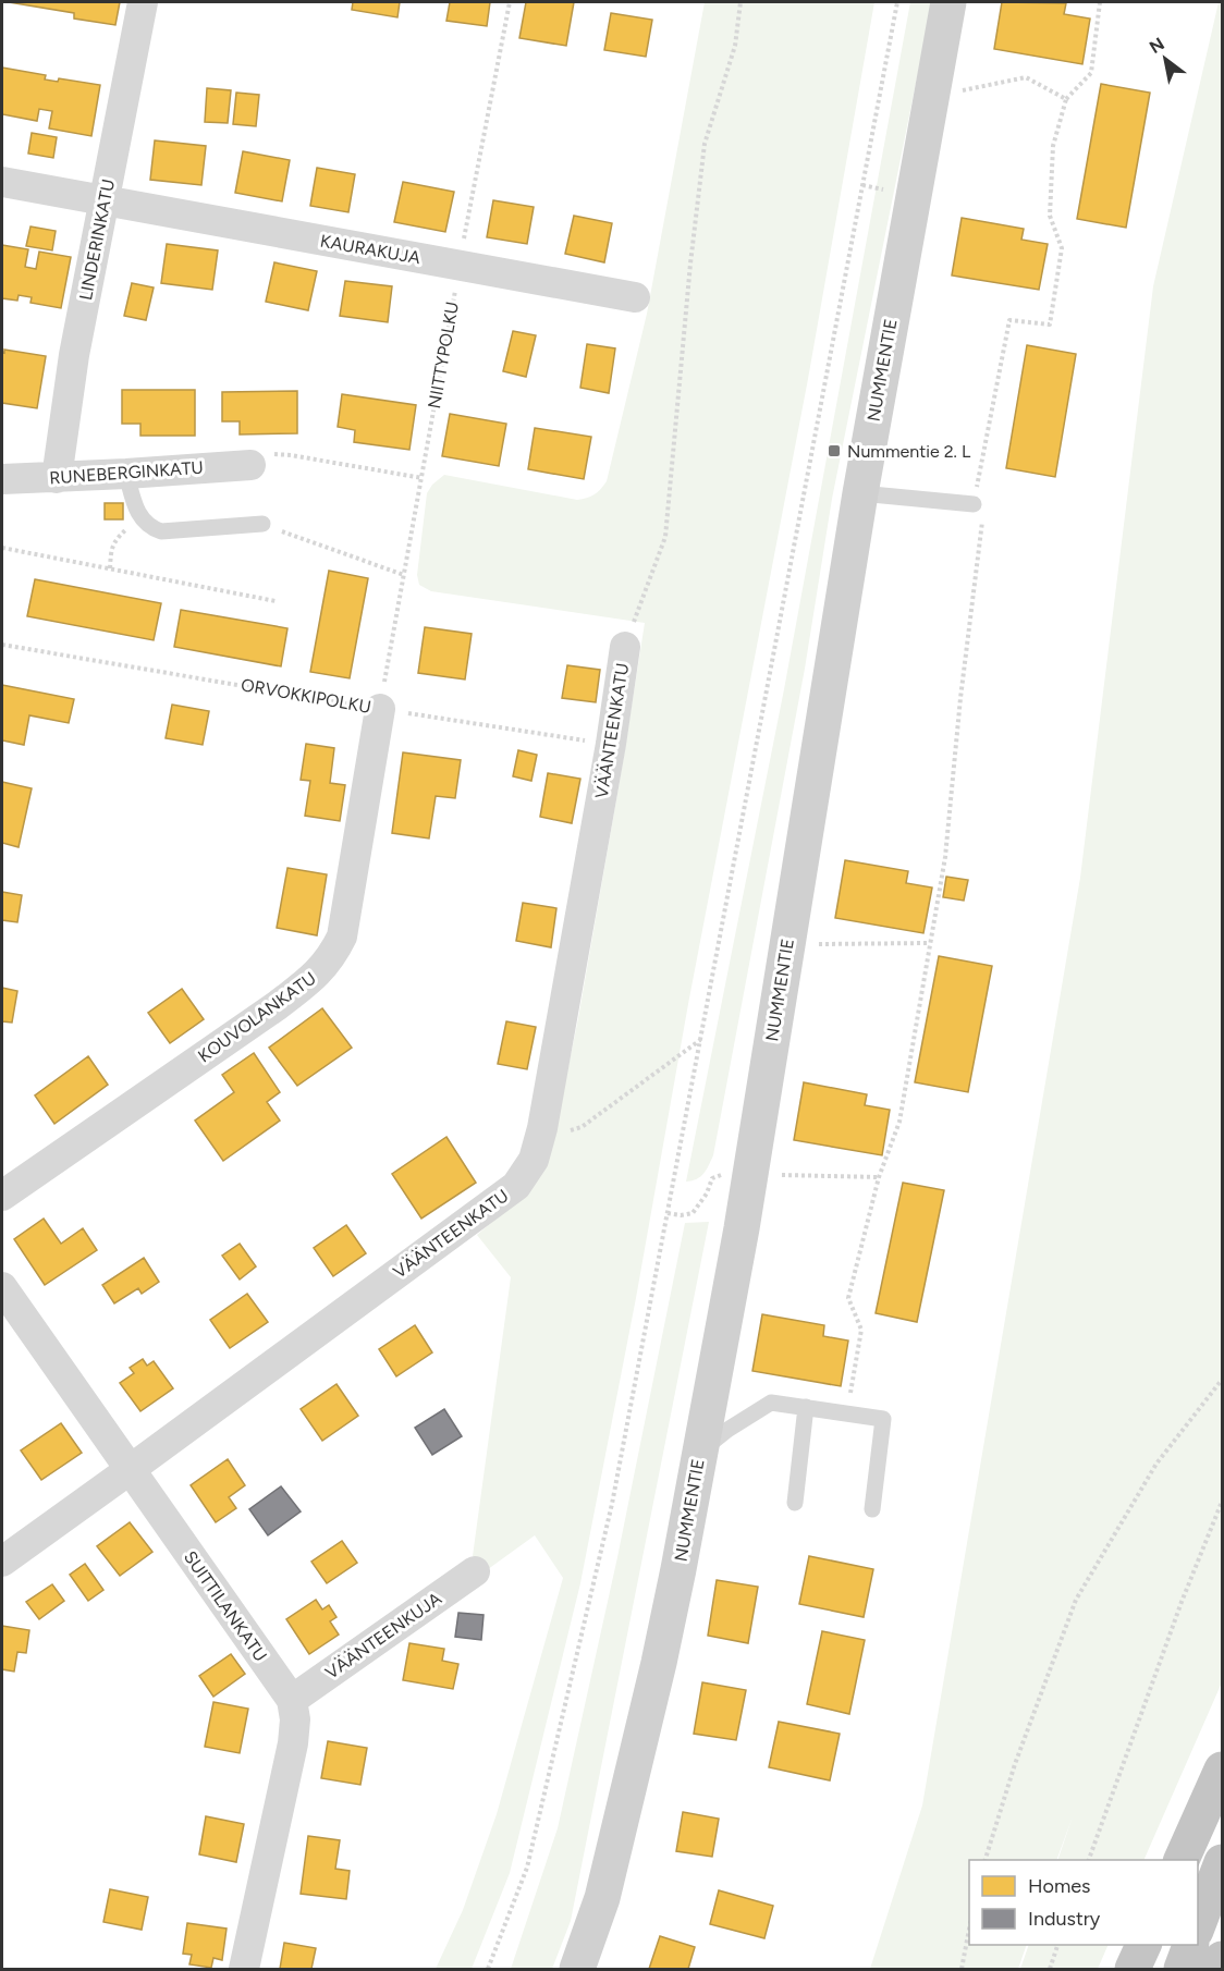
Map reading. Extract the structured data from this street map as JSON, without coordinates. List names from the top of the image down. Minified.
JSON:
{"streets":{"street":["LINDERINKATU","KAURAKUJA","NUMMENTIE","RUNEBERGINKATU","VÄÄNTEENKATU","KOUVOLANKATU","SUITTILANKATU","VÄÄNTEENKUJA"],"path":["NIITTYPOLKU","ORVOKKIPOLKU"]},"crossings":[["LINDERINKATU","KAURAKUJA"],["LINDERINKATU","RUNEBERGINKATU"],["KAURAKUJA","NIITTYPOLKU"],["NIITTYPOLKU","ORVOKKIPOLKU"],["NIITTYPOLKU","KOUVOLANKATU"],["ORVOKKIPOLKU","VÄÄNTEENKATU"],["ORVOKKIPOLKU","KOUVOLANKATU"],["VÄÄNTEENKATU","SUITTILANKATU"],["SUITTILANKATU","VÄÄNTEENKUJA"]],"places":{"transit":["Nummentie 2. L"]},"legend":["Homes","Industry"],"north":"top left"}
